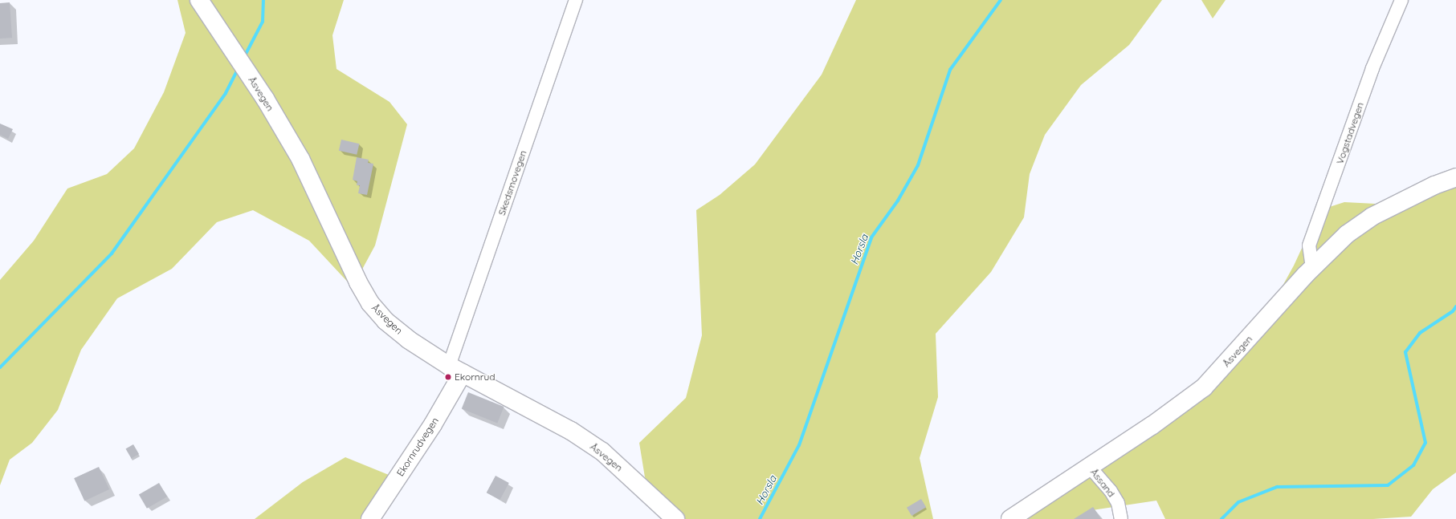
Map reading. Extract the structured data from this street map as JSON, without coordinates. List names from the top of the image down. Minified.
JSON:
{"streets":{"main road":["Åsvegen","Ekornrudvegen"],"street":["Vogstadvegen","Skedsmovegen","Åssand"]},"crossings":[["Åsvegen","Vogstadvegen"],["Åsvegen","Skedsmovegen"],["Åsvegen","Ekornrudvegen"],["Åsvegen","Åssand"],["Skedsmovegen","Ekornrudvegen"]],"water":["Horsla"],"places":["Ekornrud"]}
